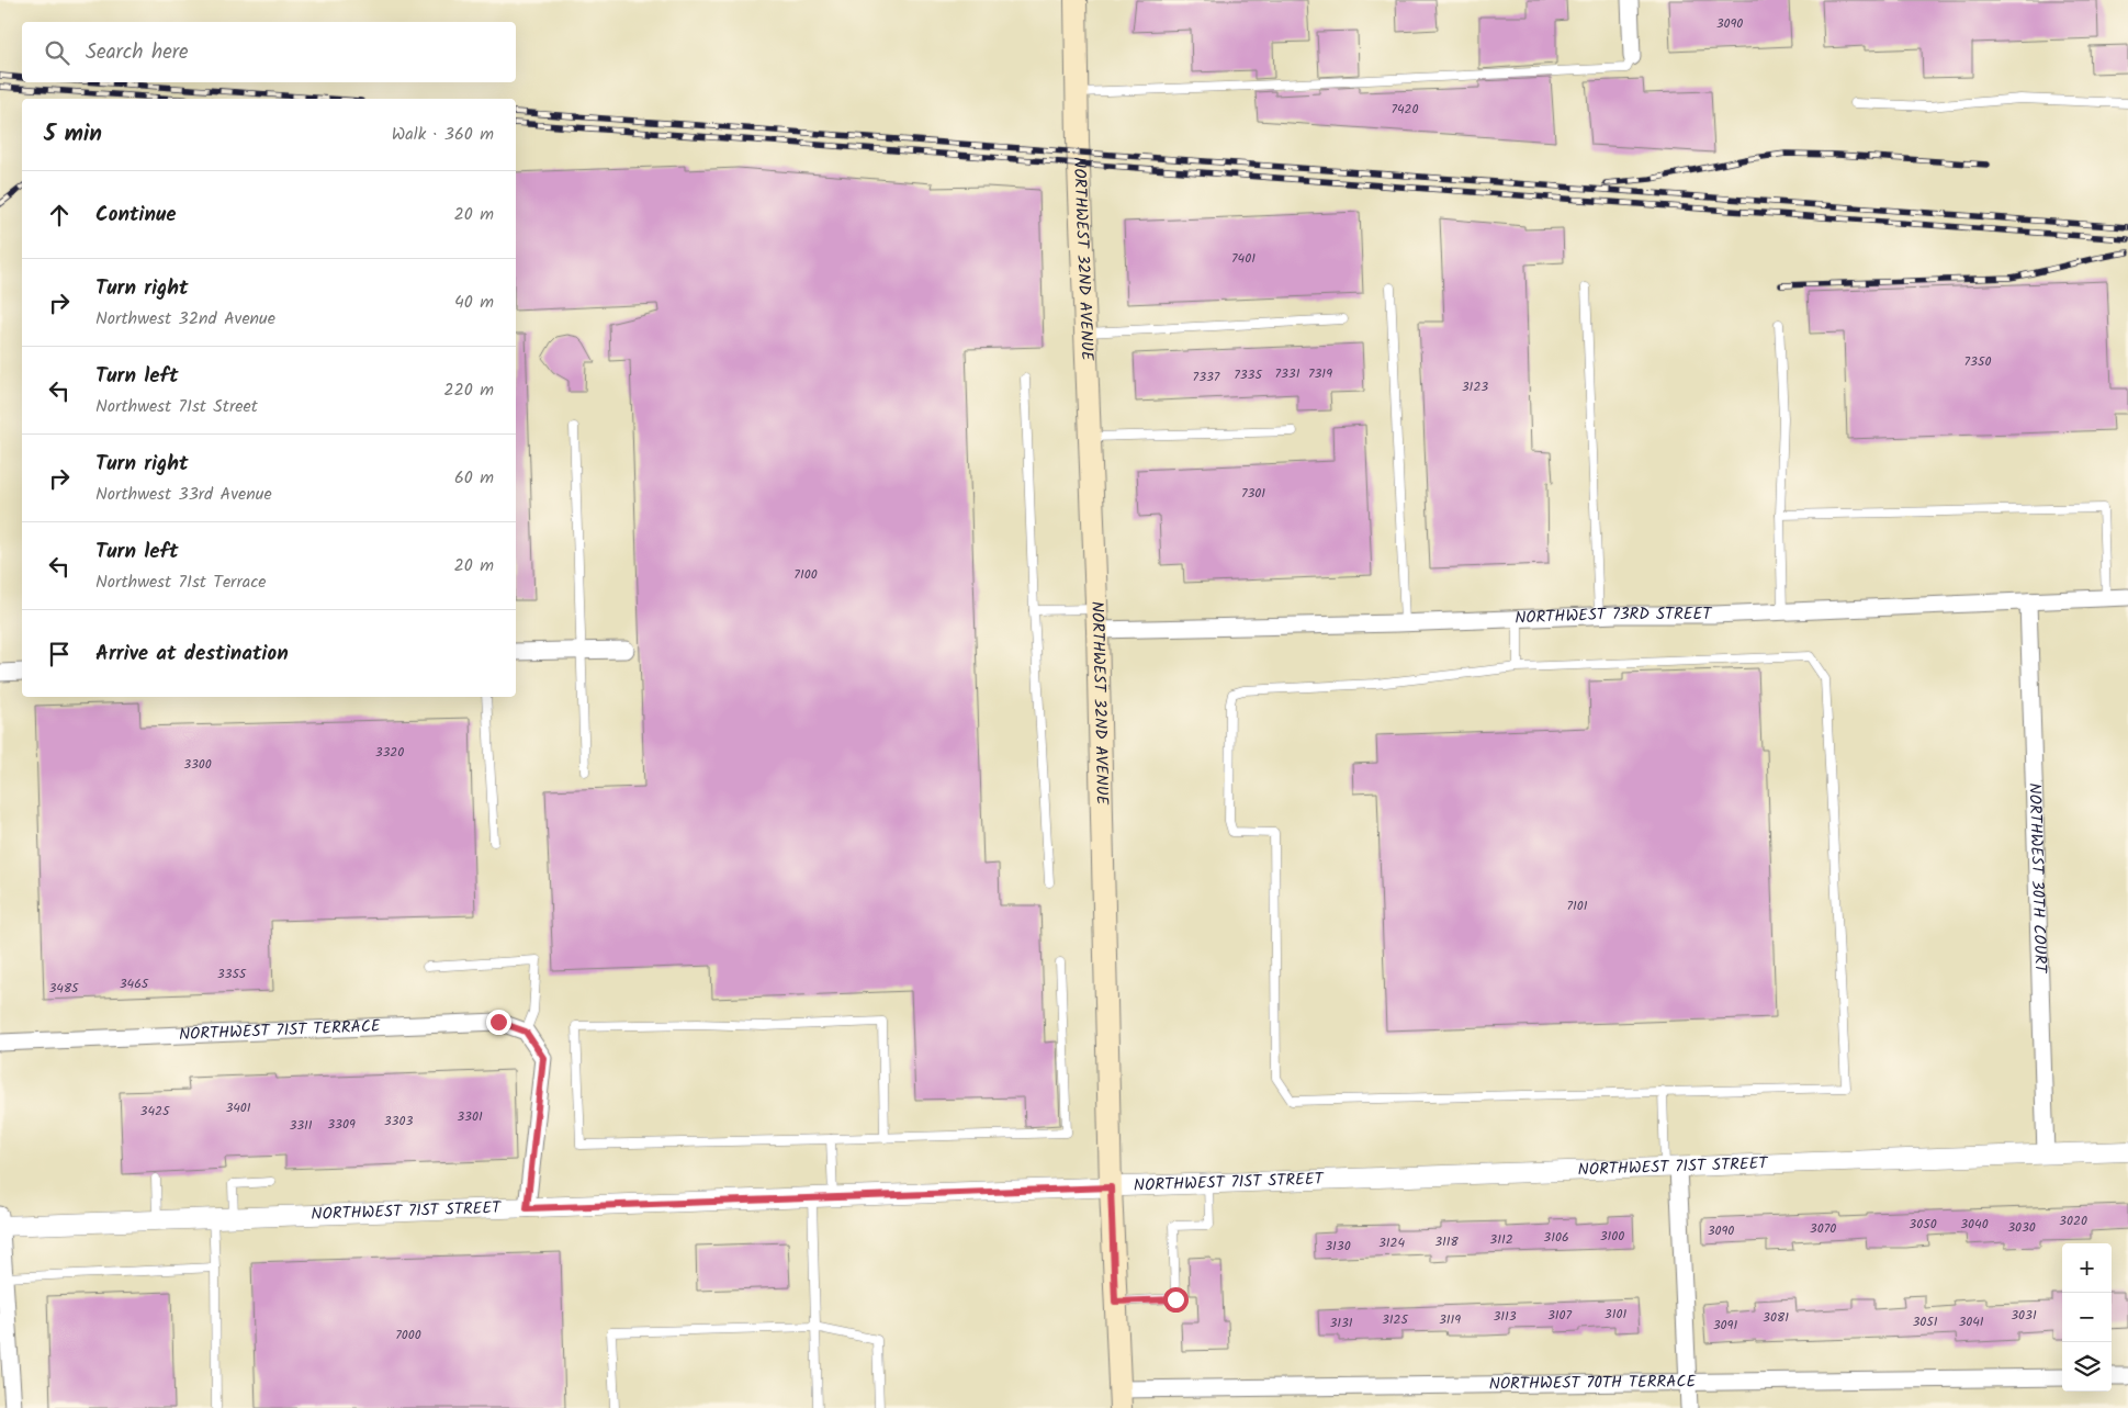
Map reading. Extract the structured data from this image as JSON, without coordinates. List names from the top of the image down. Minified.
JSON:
{"streets":{"main road":["NORTHWEST 32ND AVENUE"],"street":["NORTHWEST 73RD STREET","NORTHWEST 30TH COURT","NORTHWEST 71ST TERRACE","NORTHWEST 71ST STREET","NORTHWEST 70TH TERRACE"]},"crossings":[["NORTHWEST 32ND AVENUE","NORTHWEST 73RD STREET"],["NORTHWEST 32ND AVENUE","NORTHWEST 71ST STREET"],["NORTHWEST 32ND AVENUE","NORTHWEST 70TH TERRACE"],["NORTHWEST 73RD STREET","NORTHWEST 30TH COURT"],["NORTHWEST 30TH COURT","NORTHWEST 71ST STREET"]],"house_numbers":["3090","7420","7401","7350","7331","7319","7335","7337","3123","7301","7100","3320","3300","7101","3355","3465","3485","3401","3425","3301","3303","3309","3311","3020","3050","3040","3030","3070","3090","3100","3106","3112","3118","3124","3130","3101","3107","3031","3113","3081","3125","3119","3051","3041","3131","3091","7000"],"page":{"search":"Search here","heading":["5 min","Walk · 360 m"],"list":[["Continue","20 m"],["Turn right","Northwest 32nd Avenue","40 m"],["Turn left","Northwest 71st Street","220 m"],["Turn right","Northwest 33rd Avenue","60 m"],["Turn left","Northwest 71st Terrace","20 m"],"Arrive at destination"],"map_buttons":["+","−"]}}
